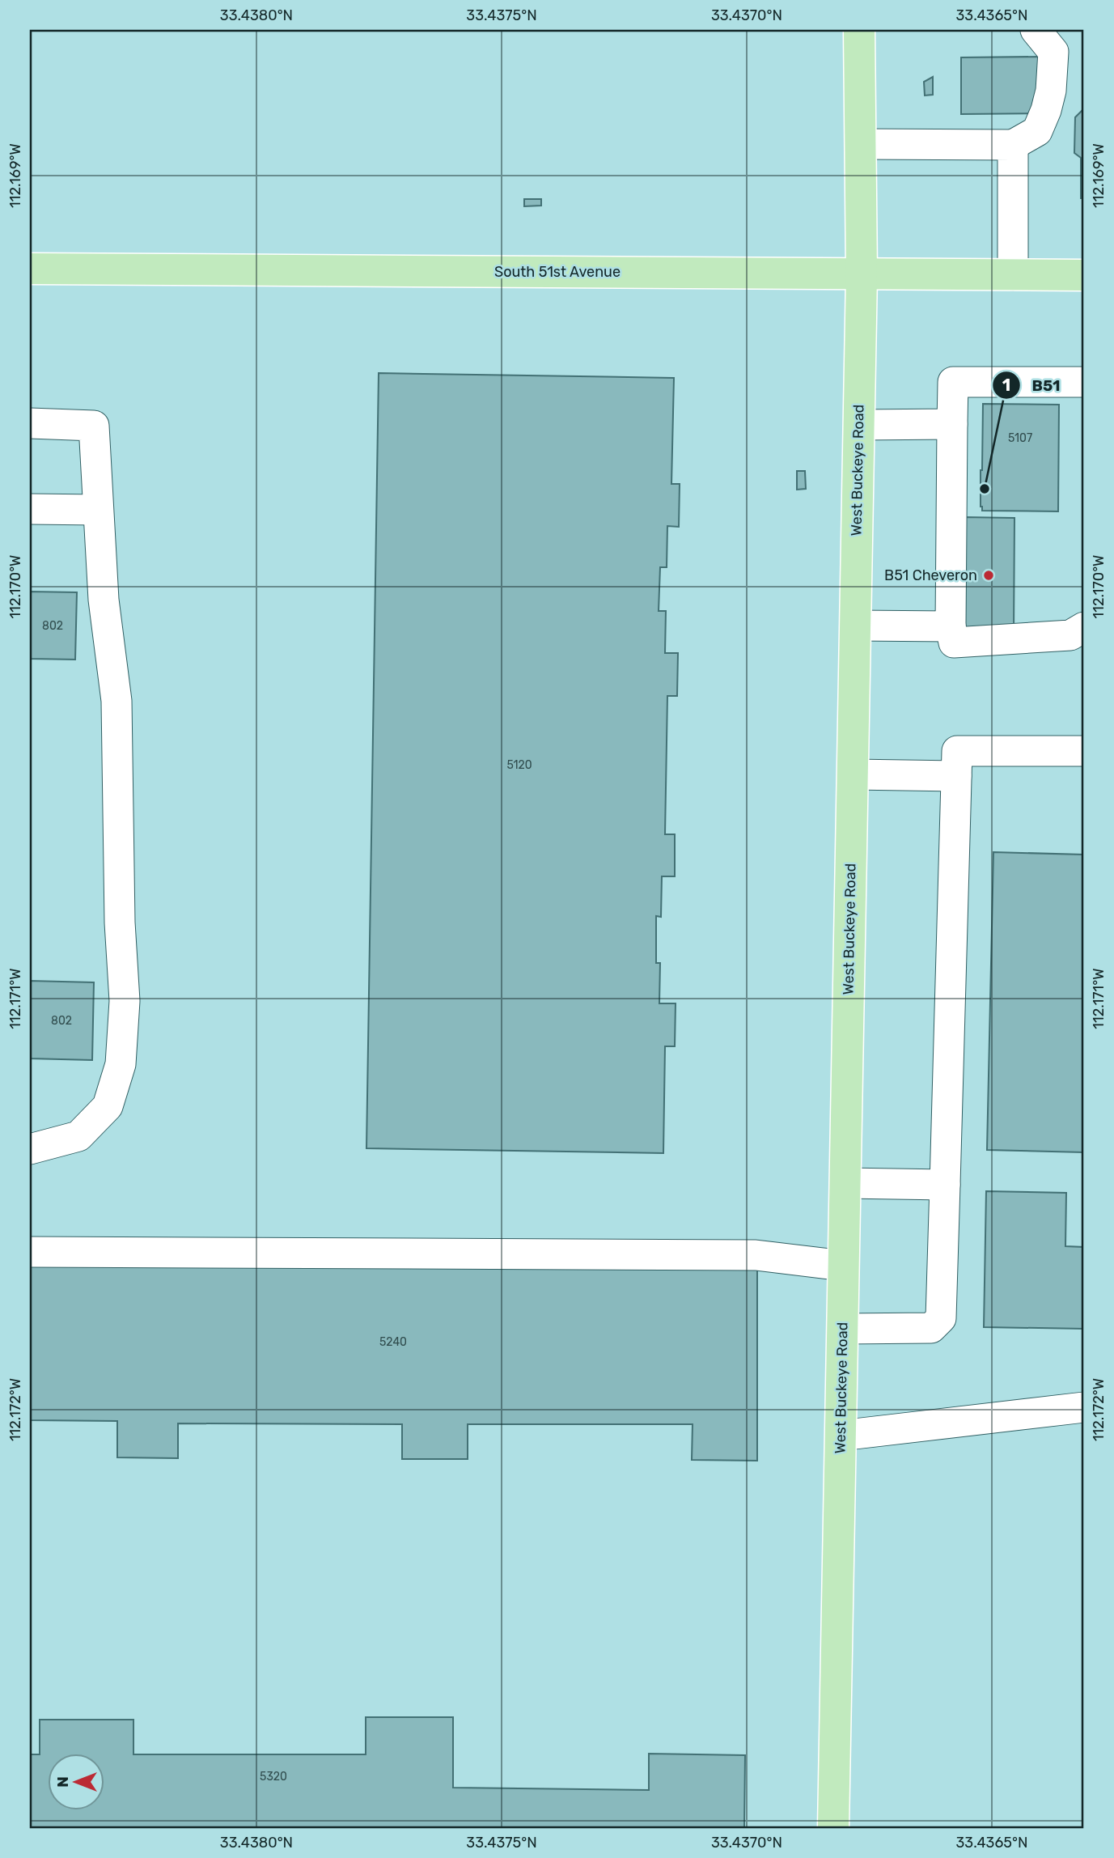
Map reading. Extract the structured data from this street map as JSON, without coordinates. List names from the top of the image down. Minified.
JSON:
{"streets":{"main road":["South 51st Avenue","West Buckeye Road"]},"crossings":[["South 51st Avenue","West Buckeye Road"]],"places":["B51","B51 Cheveron"],"house_numbers":["5107","802","5120","802","5240","5320"],"north":"left","coordinates":["33.4380°N","33.4375°N","33.4370°N","33.4365°N","112.169°W","112.170°W","112.171°W","112.172°W"]}
